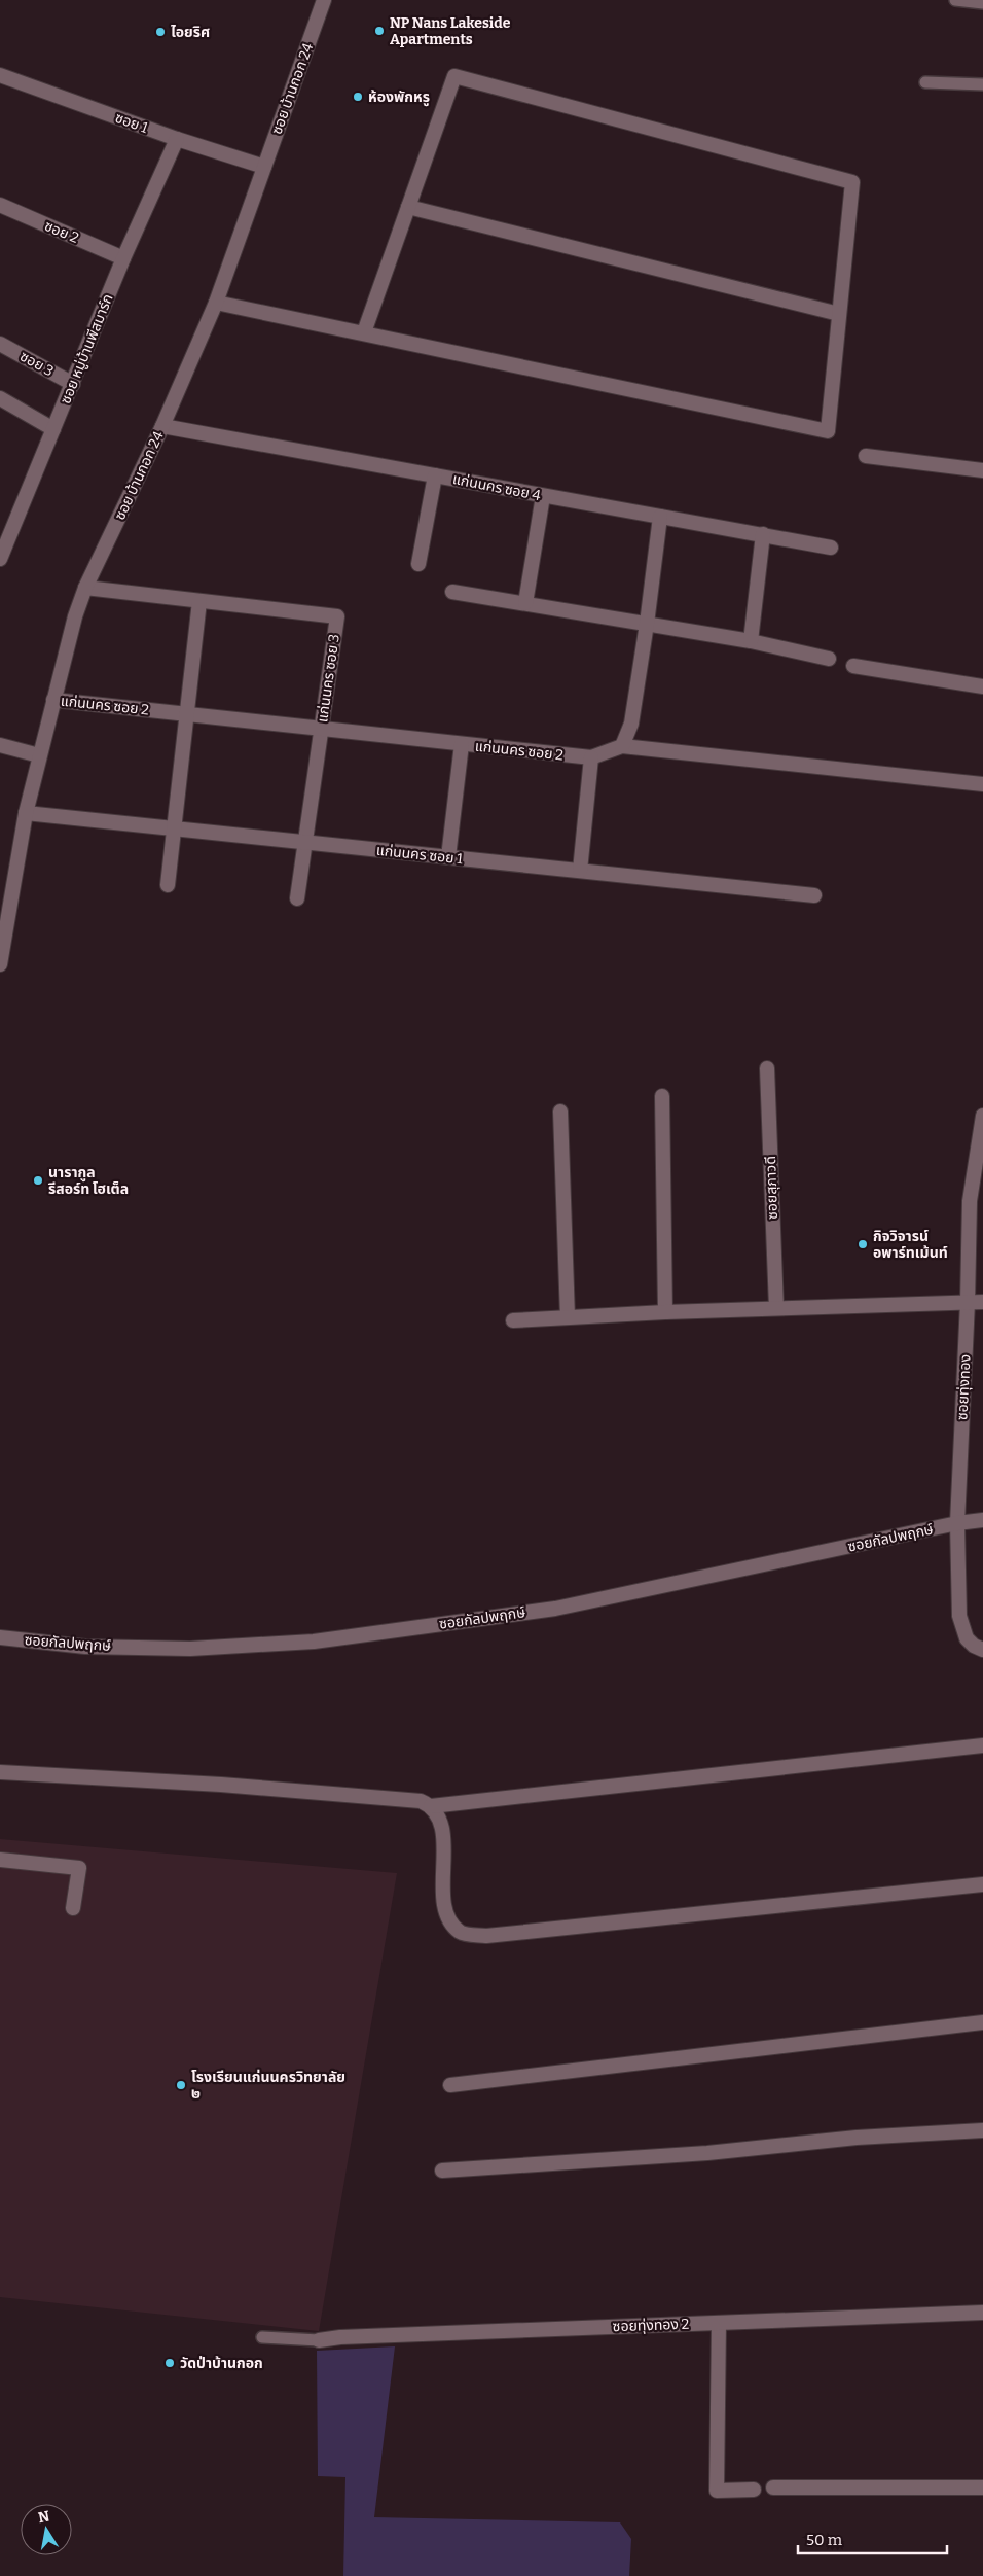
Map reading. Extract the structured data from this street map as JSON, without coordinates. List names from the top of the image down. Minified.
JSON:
{"streets":{"street":["ซอย บ้านกอก 24","ซอย 1","ซอย 2","ซอย หมู่บ้านพีสมาร์ก","ซอย 3","แก่นนคร ซอย 4","แก่นนคร ซอย 3","แก่นนคร ซอย 2","แก่นนคร ซอย 1","ซอยสุภาวดี","ซอยทุ่งทอง","ซอยกัลปพฤกษ์","ซอยทุ่งทอง 2"]},"crossings":[["ซอย บ้านกอก 24","ซอย 1"],["ซอย บ้านกอก 24","แก่นนคร ซอย 4"],["ซอย บ้านกอก 24","แก่นนคร ซอย 3"],["ซอย บ้านกอก 24","แก่นนคร ซอย 2"],["ซอย บ้านกอก 24","แก่นนคร ซอย 1"],["ซอย 1","ซอย หมู่บ้านพีสมาร์ก"],["ซอย 2","ซอย หมู่บ้านพีสมาร์ก"],["ซอย หมู่บ้านพีสมาร์ก","ซอย 3"],["แก่นนคร ซอย 3","แก่นนคร ซอย 2"],["แก่นนคร ซอย 3","แก่นนคร ซอย 1"],["ซอยทุ่งทอง","ซอยกัลปพฤกษ์"]],"places":["NP Nans Lakeside Apartments","ไอยริศ","ห้องพักหรู","นารากูล รีสอร์ท โฮเต็ล","กิจวิจารน์ อพาร์ทเม้นท์","โรงเรียนแก่นนครวิทยาลัย ๒","วัดป่าบ้านกอก"],"scale_bar":"50 m","north":"top"}
